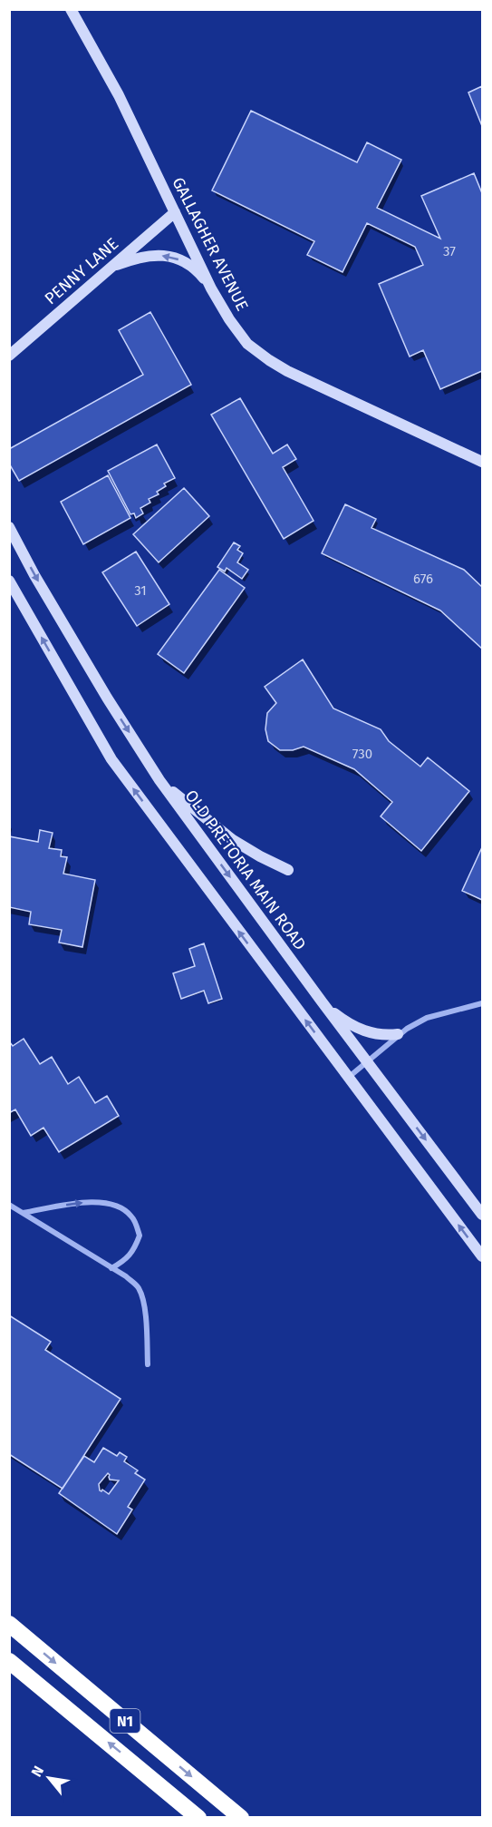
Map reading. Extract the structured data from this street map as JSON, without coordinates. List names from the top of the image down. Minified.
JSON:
{"streets":{"highway":["N1"],"main road":["GALLAGHER AVENUE","PENNY LANE","OLD PRETORIA MAIN ROAD"]},"crossings":[["GALLAGHER AVENUE","PENNY LANE"]],"house_numbers":["37","676","31","730"],"north":"top left"}
